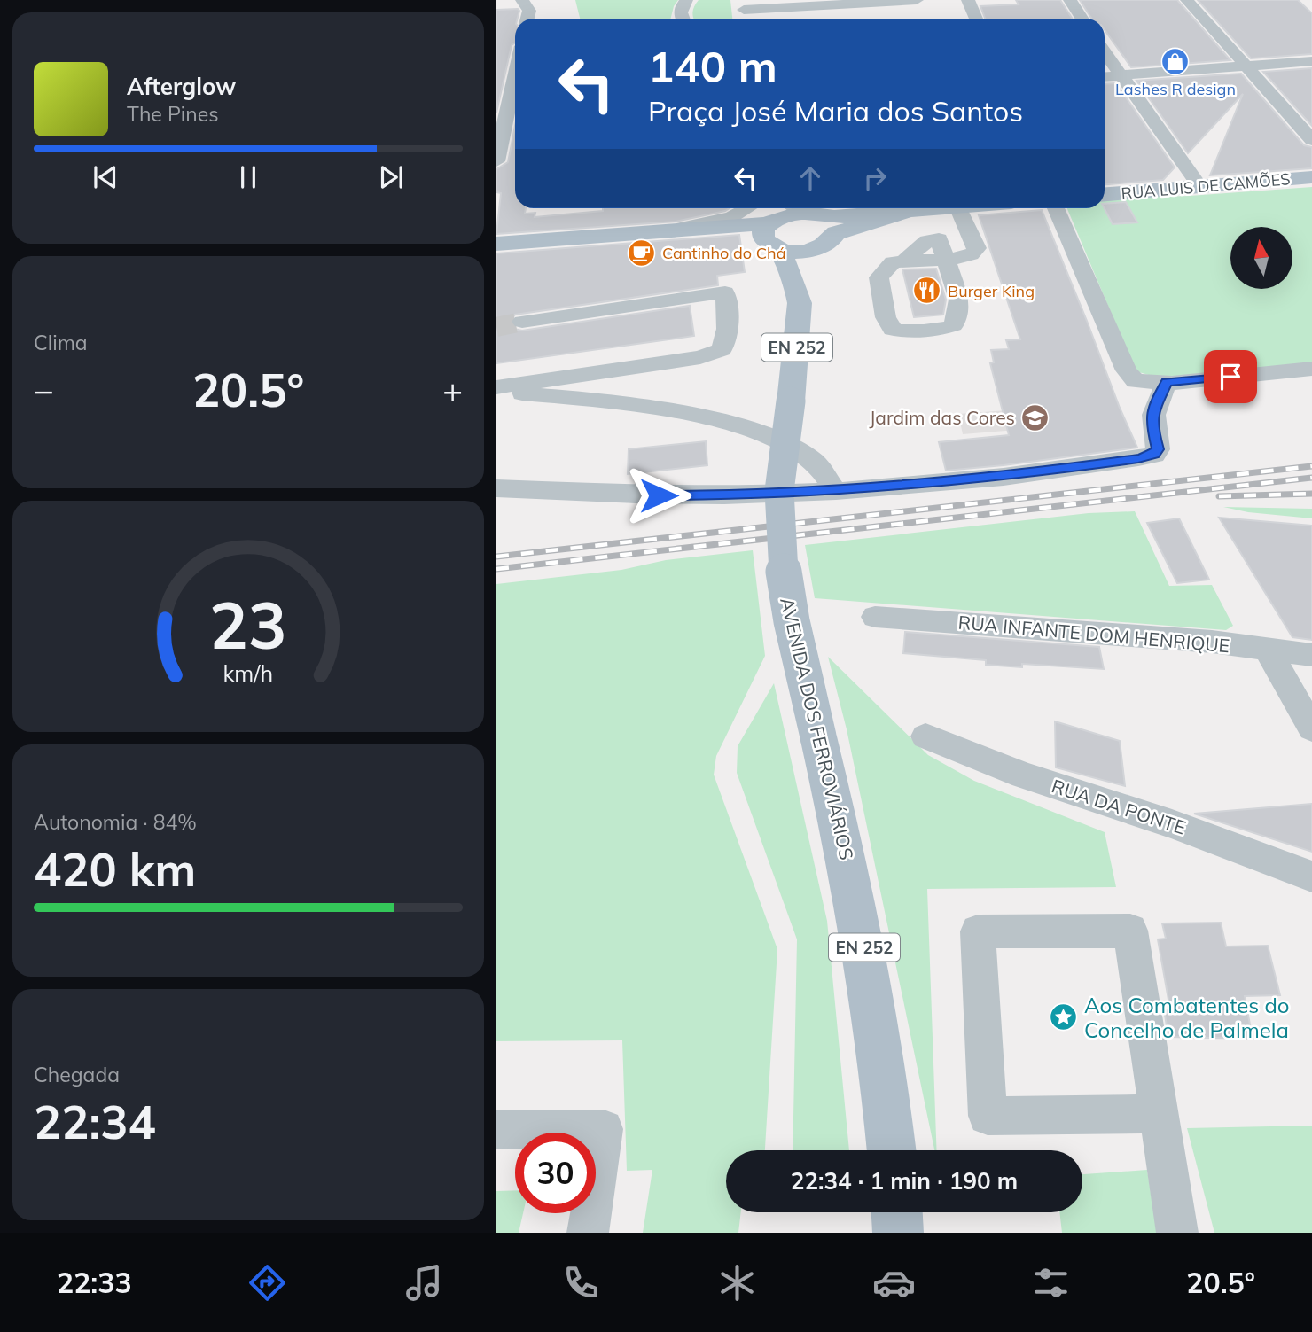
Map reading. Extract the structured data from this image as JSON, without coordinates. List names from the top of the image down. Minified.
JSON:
{"streets":{"main road":["RUA LUIS DE CAMÕES","EN 252","AVENIDA DOS FERROVIÁRIOS"],"street":["RUA INFANTE DOM HENRIQUE","RUA DA PONTE"]},"places":{"shop":["Lashes R design"],"cafe":["Cantinho do Chá"],"restaurant":["Burger King"],"school or university":["Jardim das Cores"],"place":["Aos Combatentes do Concelho de Palmela"]},"north":"top","page":{"turn":["140 m","Praça José Maria dos Santos"],"song":["Afterglow","The Pines"],"tile":["Clima",["Autonomia · 84%","420 km"],["Chegada","22:34"]],"heat":["−","20.5°","+"],"limit":"30","trip":"22:34 · 1 min · 190 m","tabs":["22:33","20.5°"],"gauge":["23","km/h"]}}
